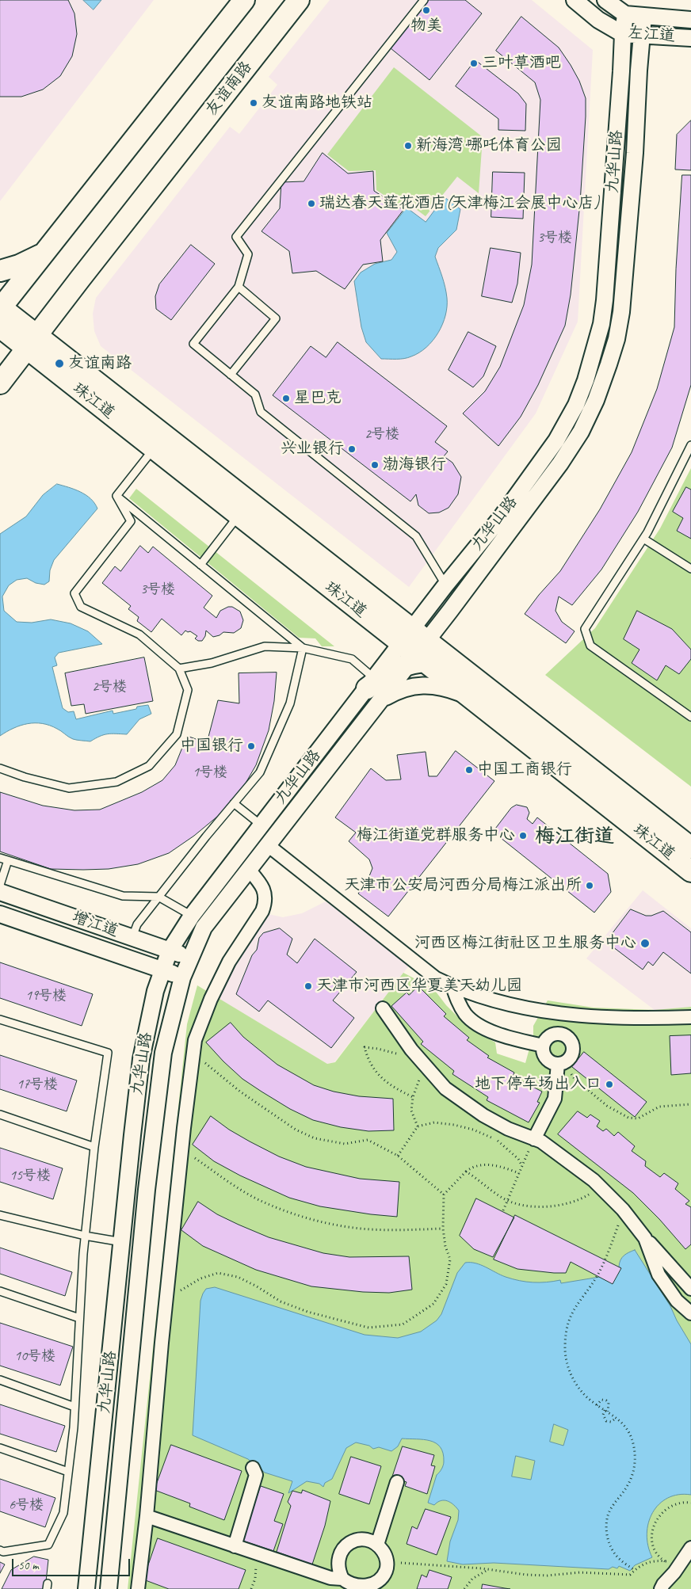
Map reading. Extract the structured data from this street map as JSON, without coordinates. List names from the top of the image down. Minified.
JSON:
{"streets":{"main road":["友谊南路","珠江道"],"street":["左江道","九华山路","增江道"]},"crossings":[["左江道","九华山路"],["友谊南路","珠江道"],["九华山路","珠江道"],["九华山路","增江道"]],"districts":["梅江街道"],"places":["物美","三叶草酒吧","友谊南路地铁站","新海湾·哪吒体育公园","瑞达春天莲花酒店(天津梅江会展中心店)","友谊南路","星巴克","兴业银行","渤海银行","中国银行","中国工商银行","梅江街道党群服务中心","天津市公安局河西分局梅江派出所","河西区梅江街社区卫生服务中心","天津市河西区华夏美天幼儿园","地下停车场出入口"],"house_numbers":["3号楼","2号楼","3号楼","2号楼","1号楼","19号楼","17号楼","15号楼","10号楼","6号楼"],"scale_bar":"50 m"}
